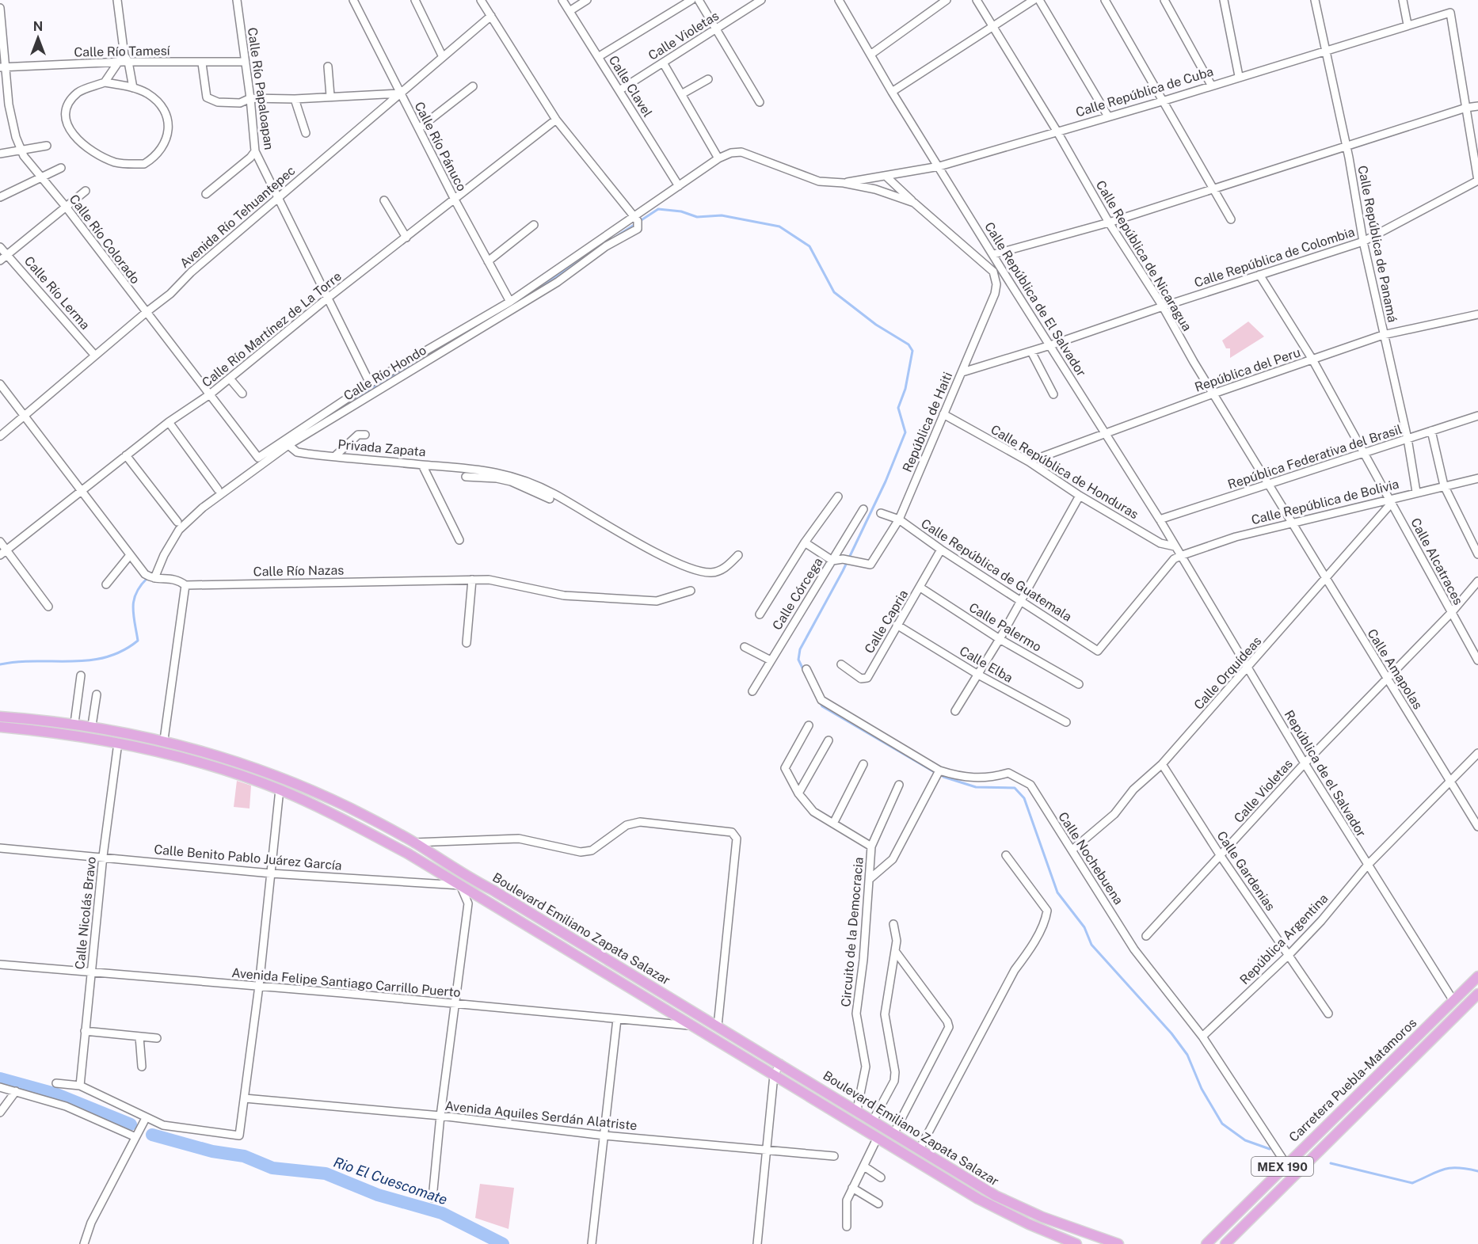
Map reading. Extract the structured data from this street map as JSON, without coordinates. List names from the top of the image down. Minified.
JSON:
{"streets":{"main road":["Boulevard Emiliano Zapata Salazar","Carretera Puebla-Matamoros","MEX 190"],"street":["Calle Violetas","Calle Río Tamesí","Calle Clavel","Calle Río Papaloapan","Calle República de Cuba","Calle Río Pánuco","Avenida Río Tehuantepec","Calle Río Colorado","Calle República de Panamá","Calle República de Nicaragua","Calle República de Colombia","Calle Río Lerma","Calle República de El Salvador","Calle Río Martínez de La Torre","República del Peru","Calle Río Hondo","República de Haiti","Privada Zapata","República Federativa del Brasil","Calle República de Honduras","Calle República de Bolivia","Calle Alcatraces","Calle República de Guatemala","Calle Río Nazas","Calle Córcega","Calle Capria","Calle Palermo","Calle Elba","Calle Amapolas","Calle Orquídeas","República de el Salvador","Calle Benito Pablo Juárez García","Calle Nochebuena","Calle Gardenias","Calle Nicolás Bravo","Circuito de la Democracia","República Argentina","Avenida Felipe Santiago Carrillo Puerto","Avenida Aquiles Serdán Alatriste"]},"crossings":[["Calle Violetas","Calle Clavel"],["Calle Violetas","Calle Alcatraces"],["Calle Violetas","Calle Amapolas"],["Calle Violetas","República de el Salvador"],["Calle Violetas","Calle Gardenias"],["Calle Río Tamesí","Calle Río Papaloapan"],["Calle Río Tamesí","Calle Río Colorado"],["Calle Río Papaloapan","Avenida Río Tehuantepec"],["Calle Río Papaloapan","Calle Río Martínez de La Torre"],["Calle Río Papaloapan","Calle Río Hondo"],["Calle República de Cuba","Calle República de Panamá"],["Calle República de Cuba","Calle República de Nicaragua"],["Calle República de Cuba","Calle República de El Salvador"],["Calle Río Pánuco","Avenida Río Tehuantepec"],["Calle Río Pánuco","Calle Río Martínez de La Torre"],["Calle Río Pánuco","Calle Río Hondo"],["Avenida Río Tehuantepec","Calle Río Colorado"],["Avenida Río Tehuantepec","Calle Río Lerma"],["Calle Río Colorado","Calle Río Martínez de La Torre"],["Calle Río Colorado","Calle Río Hondo"],["Calle República de Panamá","Calle República de Colombia"],["Calle República de Panamá","República del Peru"],["Calle República de Panamá","República Federativa del Brasil"],["Calle República de Panamá","Calle República de Bolivia"],["Calle República de Nicaragua","Calle República de Colombia"],["Calle República de Nicaragua","República del Peru"],["Calle República de Nicaragua","República Federativa del Brasil"],["Calle República de Nicaragua","Calle República de Bolivia"],["Calle República de Nicaragua","Calle Amapolas"],["Calle República de Colombia","Calle República de El Salvador"],["Calle República de Colombia","República de Haiti"],["Calle República de Colombia","Calle Alcatraces"],["Calle República de El Salvador","República del Peru"],["Calle República de El Salvador","República Federativa del Brasil"],["Calle República de El Salvador","Calle República de Honduras"],["Calle República de El Salvador","Calle República de Bolivia"],["Calle República de El Salvador","Calle República de Guatemala"],["Calle República de El Salvador","República de el Salvador"],["República del Peru","Calle República de Honduras"],["República del Peru","Calle Alcatraces"],["Calle Río Hondo","Privada Zapata"],["República de Haiti","Calle República de Honduras"],["República de Haiti","Calle República de Guatemala"],["República de Haiti","Calle Córcega"],["República Federativa del Brasil","Calle Alcatraces"],["Calle República de Bolivia","Calle Alcatraces"],["Calle República de Bolivia","Calle República de Guatemala"],["Calle República de Bolivia","Calle Amapolas"],["Calle República de Bolivia","Calle Orquídeas"],["Calle República de Bolivia","República de el Salvador"],["Calle Alcatraces","Calle Orquídeas"],["Calle República de Guatemala","Calle Capria"],["Calle República de Guatemala","República de el Salvador"],["Calle Capria","Calle Palermo"],["Calle Capria","Calle Elba"],["Calle Amapolas","Calle Orquídeas"],["Calle Amapolas","República Argentina"],["Calle Orquídeas","República de el Salvador"],["Calle Orquídeas","Calle Nochebuena"],["Calle Orquídeas","Calle Gardenias"],["República de el Salvador","República Argentina"],["República de el Salvador","Carretera Puebla-Matamoros"],["Calle Benito Pablo Juárez García","Calle Nicolás Bravo"],["Calle Benito Pablo Juárez García","Boulevard Emiliano Zapata Salazar"],["Calle Nochebuena","República Argentina"],["Calle Nochebuena","Carretera Puebla-Matamoros"],["Calle Gardenias","República Argentina"],["Calle Nicolás Bravo","Boulevard Emiliano Zapata Salazar"],["Calle Nicolás Bravo","Avenida Felipe Santiago Carrillo Puerto"],["Boulevard Emiliano Zapata Salazar","Circuito de la Democracia"],["Boulevard Emiliano Zapata Salazar","Avenida Felipe Santiago Carrillo Puerto"]],"water":["Rio El Cuescomate"],"north":"top"}
